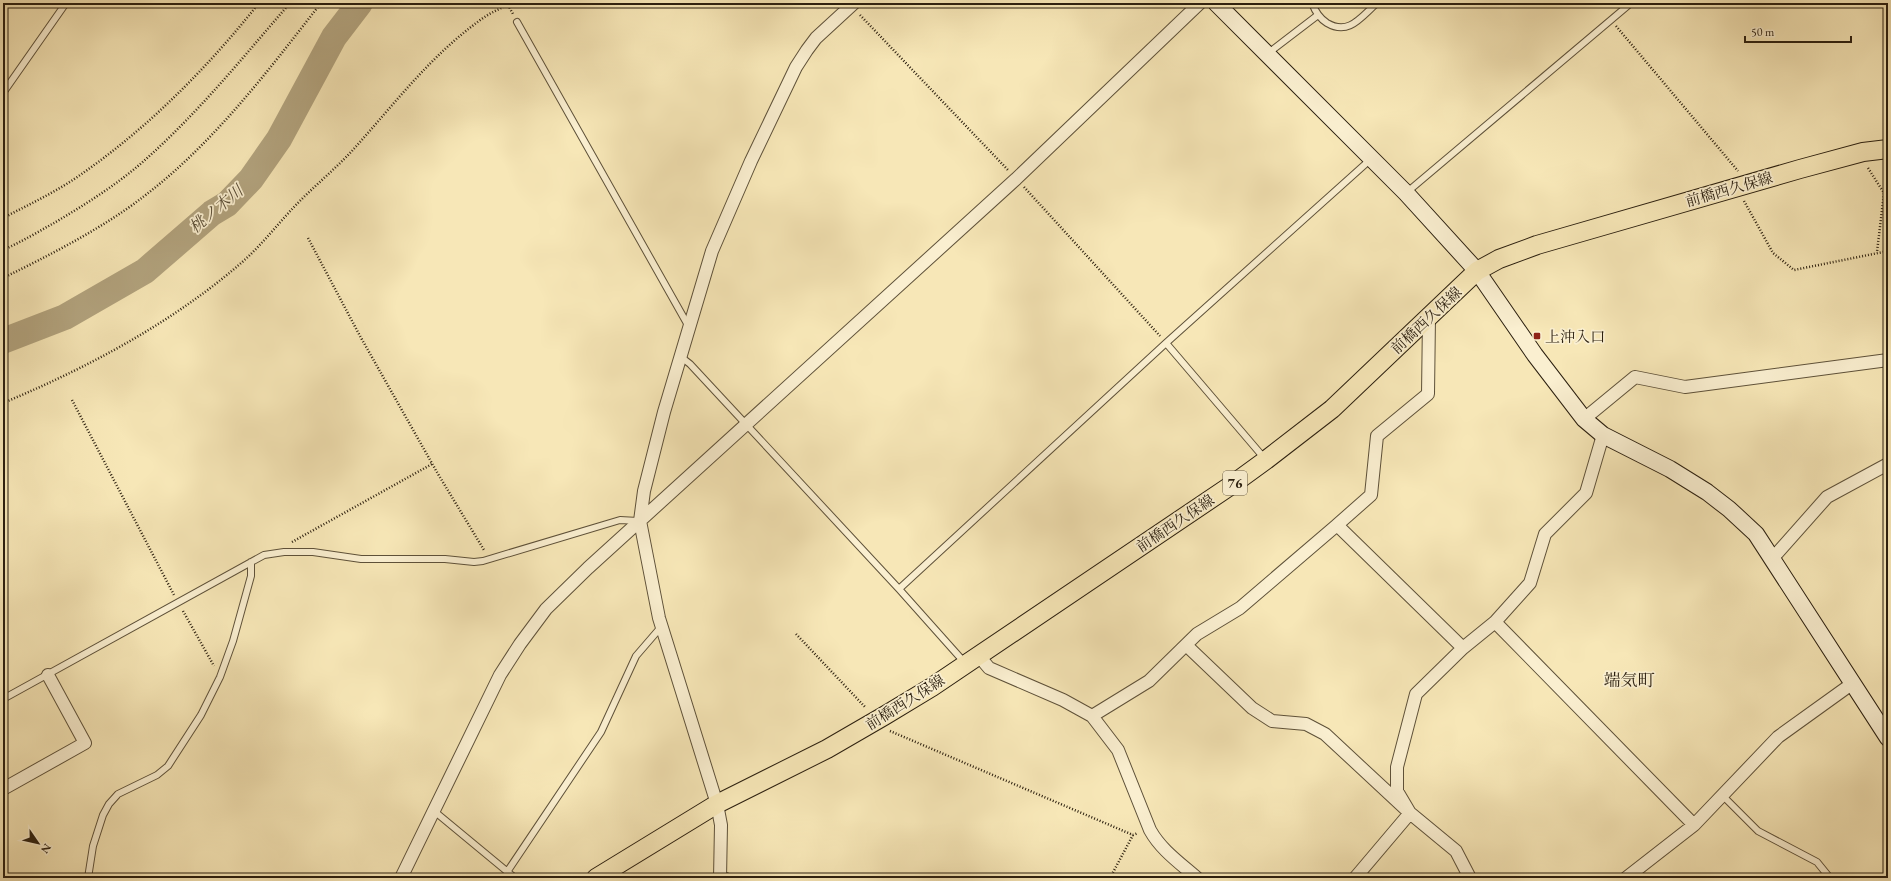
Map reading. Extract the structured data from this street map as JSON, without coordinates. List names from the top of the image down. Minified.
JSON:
{"streets":{"main road":["前橋西久保線","76"]},"districts":["端気町"],"water":["桃ノ木川"],"places":{"transit":["上沖入口"]},"scale_bar":"50 m","north":"bottom right"}
